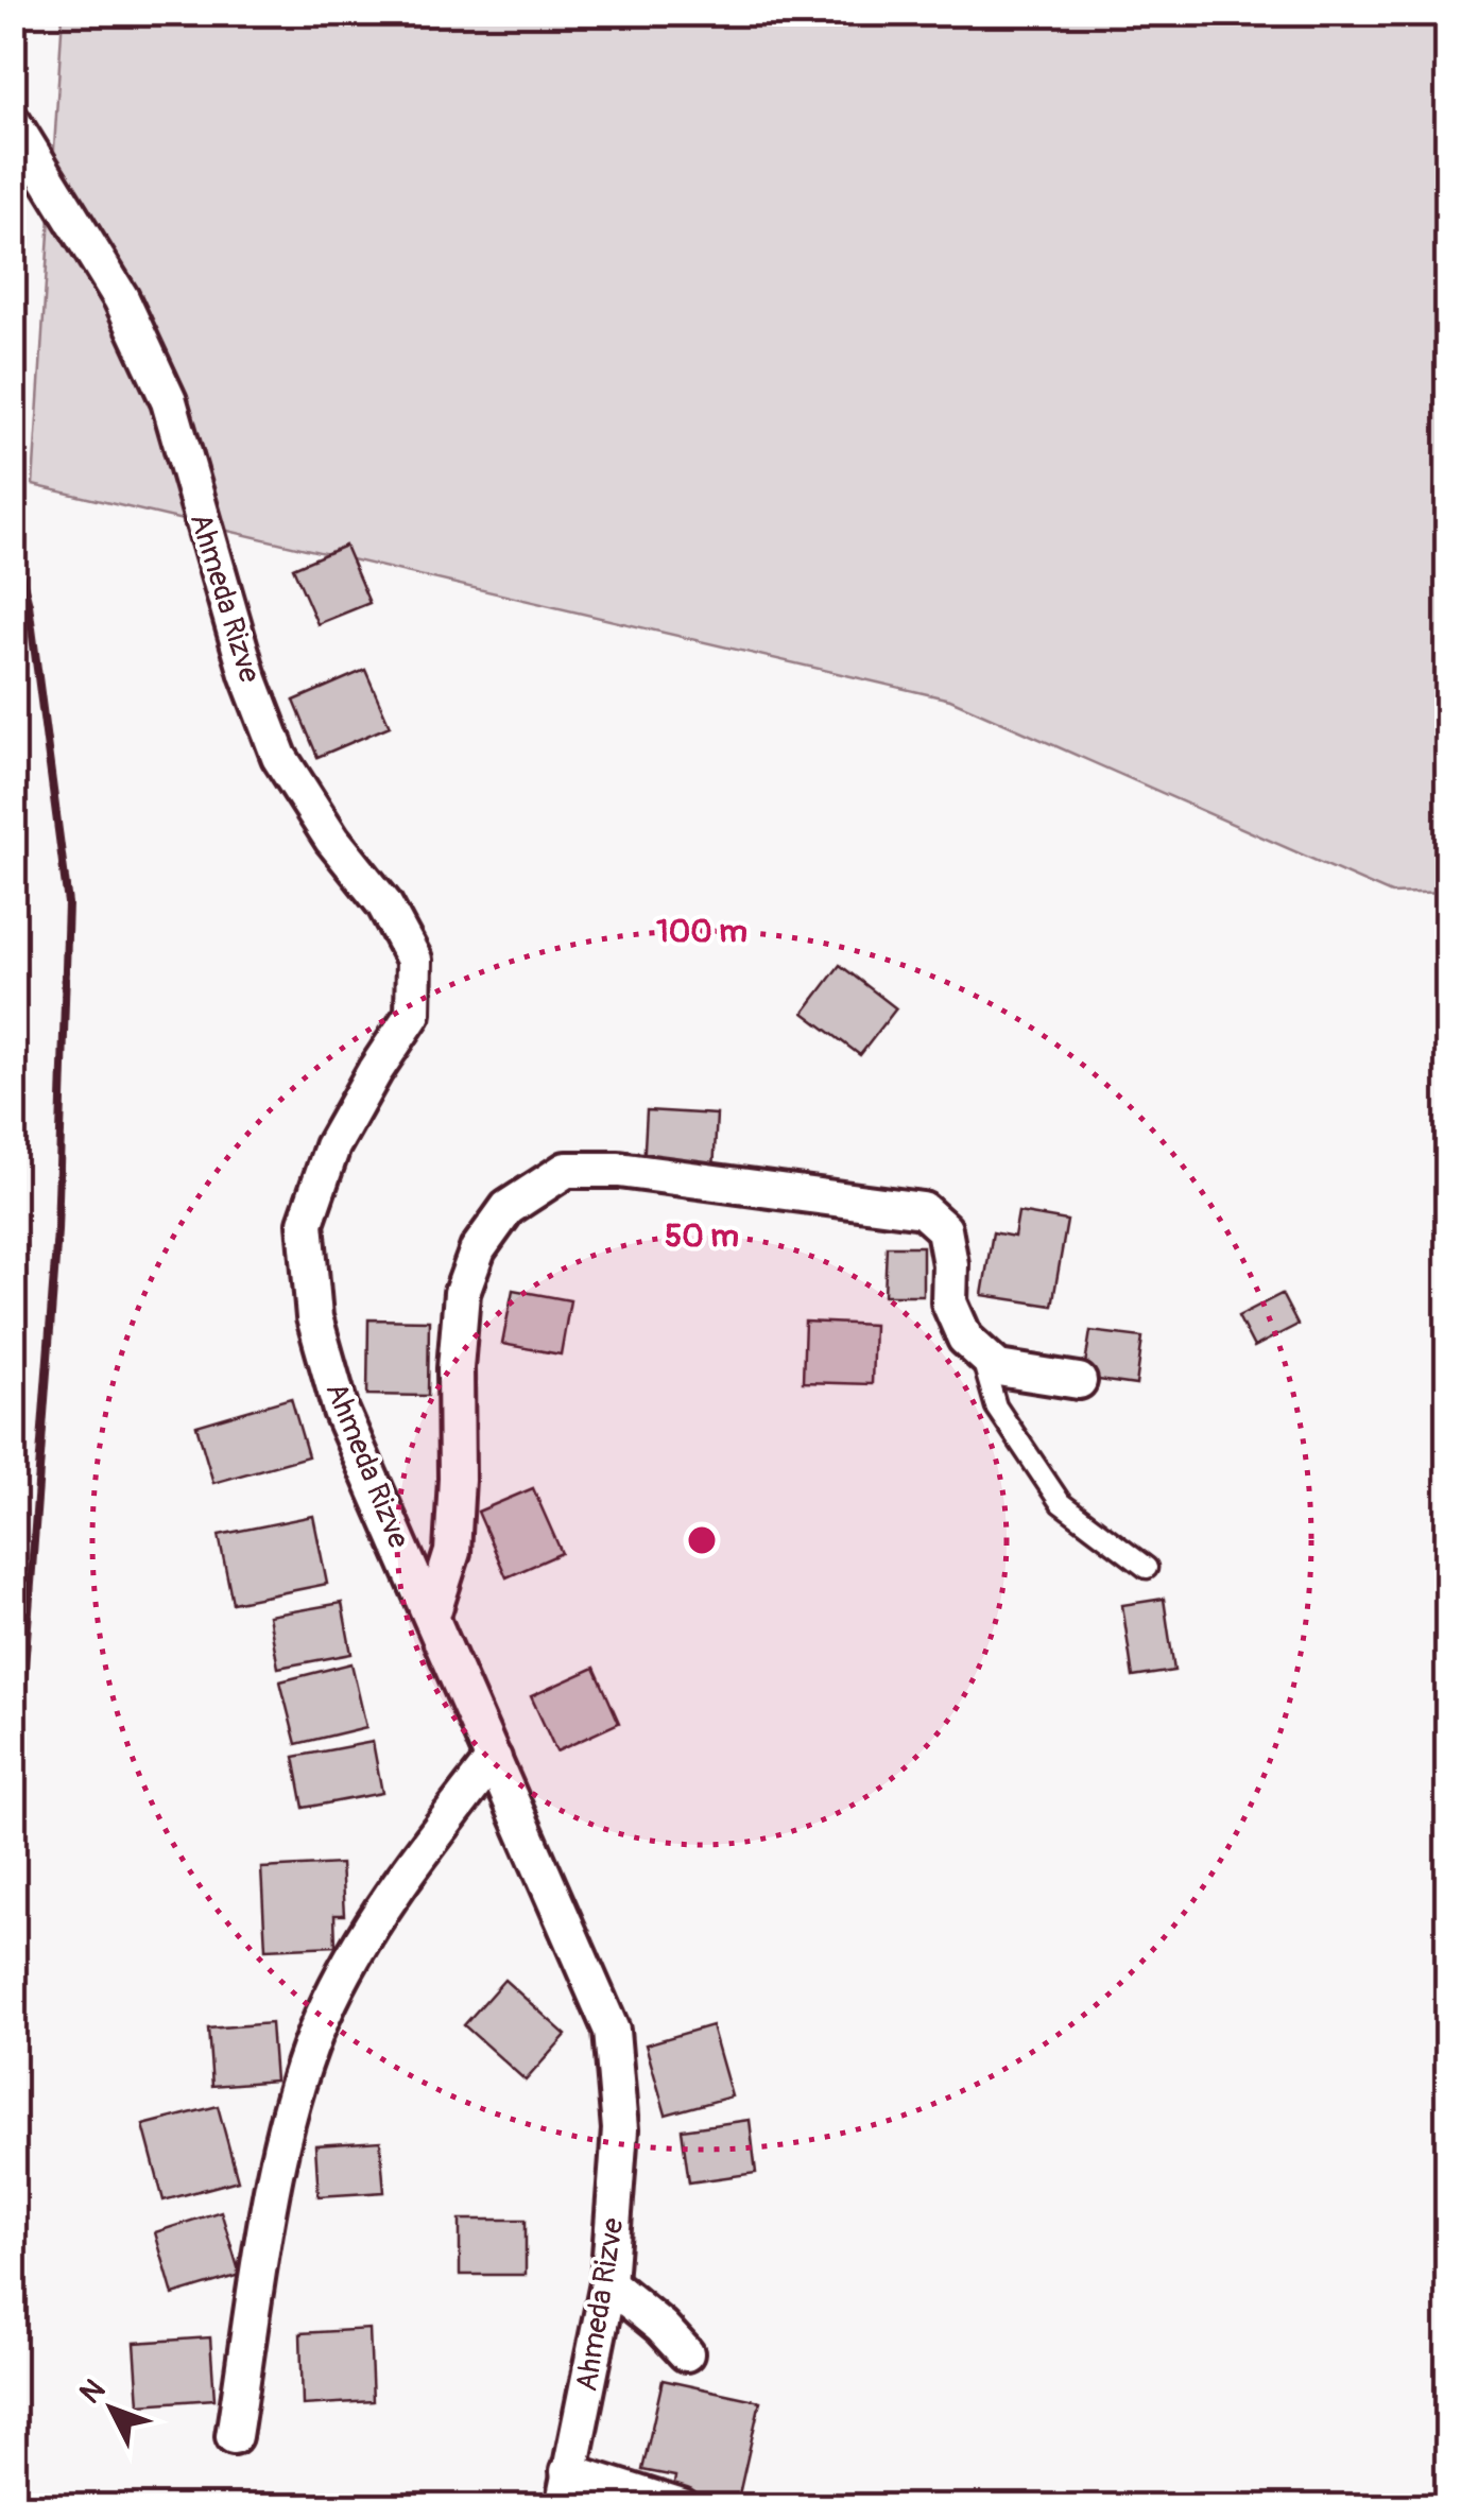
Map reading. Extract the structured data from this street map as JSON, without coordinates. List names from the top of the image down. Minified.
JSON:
{"streets":{"street":["Ahmeda Rizve"]},"north":"top left","rings":["100 m","50 m"]}
